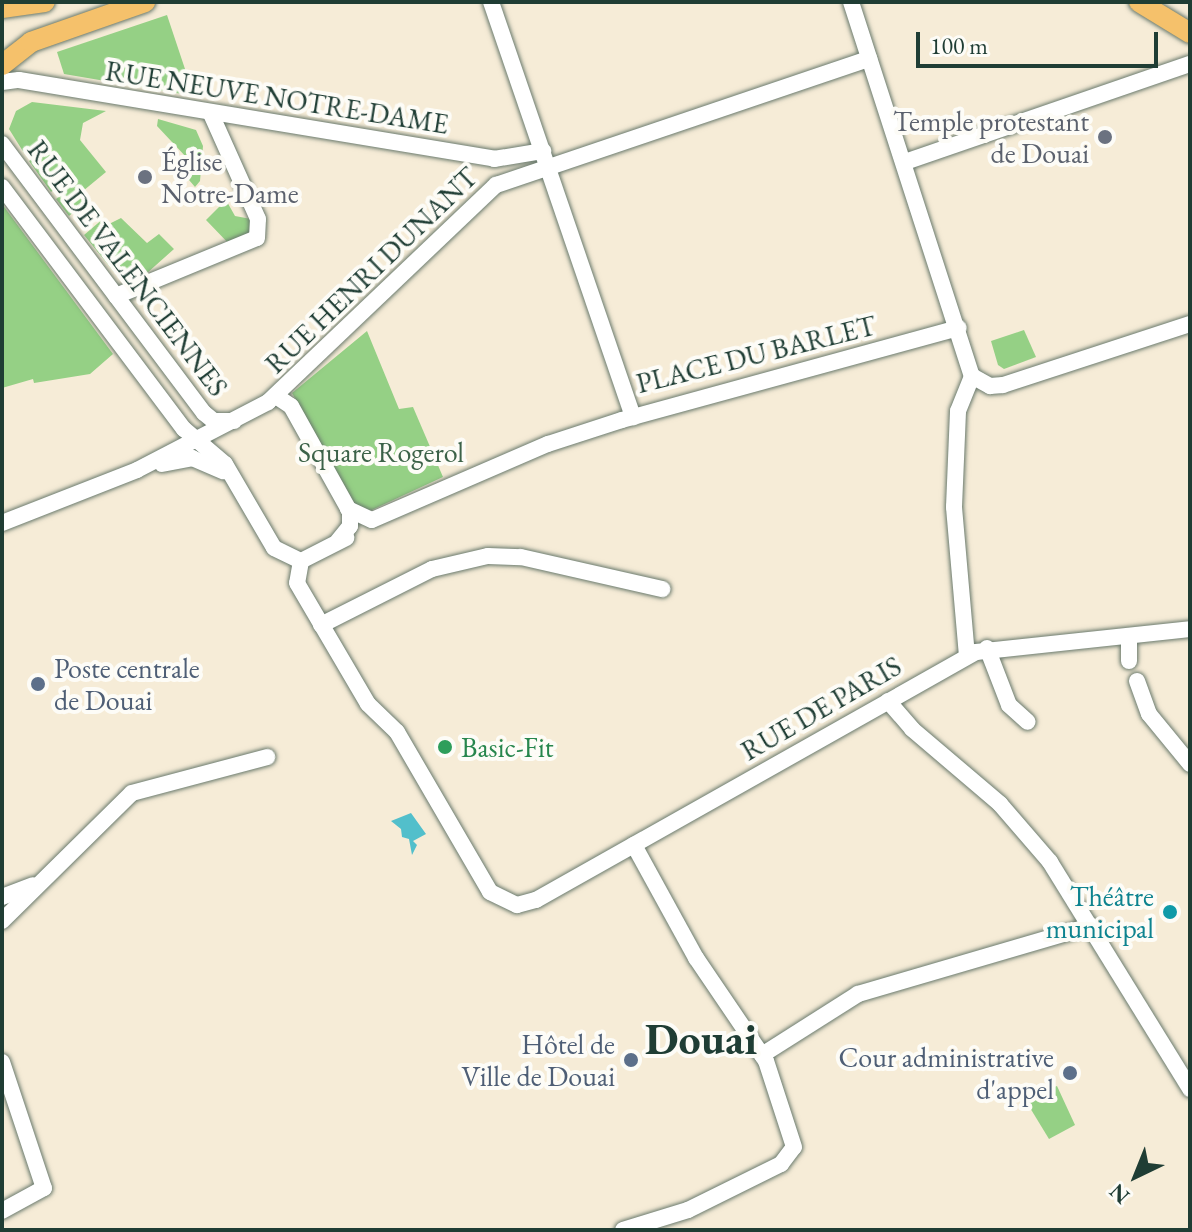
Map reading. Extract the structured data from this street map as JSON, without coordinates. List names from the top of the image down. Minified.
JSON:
{"streets":{"street":["RUE NEUVE NOTRE-DAME","RUE DE VALENCIENNES","RUE HENRI DUNANT","PLACE DU BARLET","RUE DE PARIS"]},"crossings":[["RUE NEUVE NOTRE-DAME","RUE HENRI DUNANT"],["RUE NEUVE NOTRE-DAME","PLACE DU BARLET"],["RUE DE VALENCIENNES","RUE HENRI DUNANT"],["RUE HENRI DUNANT","PLACE DU BARLET"]],"districts":["Douai"],"parks":["Square Rogerol"],"places":["Temple protestant de Douai","Église Notre-Dame","Poste centrale de Douai","Basic-Fit","Théâtre municipal","Hôtel de Ville de Douai","Cour administrative d'appel"],"scale_bar":"100 m","north":"bottom left"}
